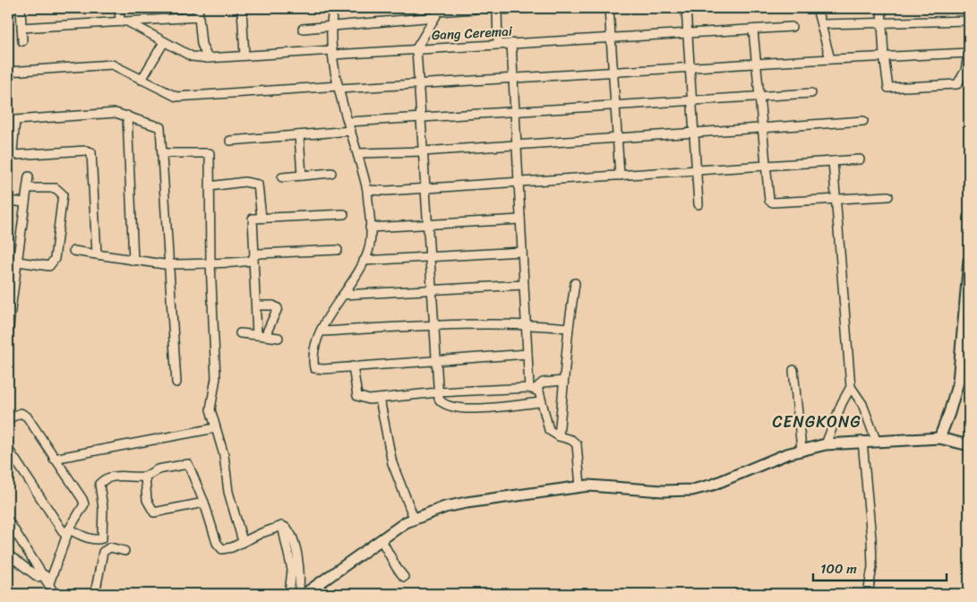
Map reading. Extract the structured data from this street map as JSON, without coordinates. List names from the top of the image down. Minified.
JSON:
{"streets":{"street":["Gang Ceremai"]},"districts":["CENGKONG"],"scale_bar":"100 m"}
